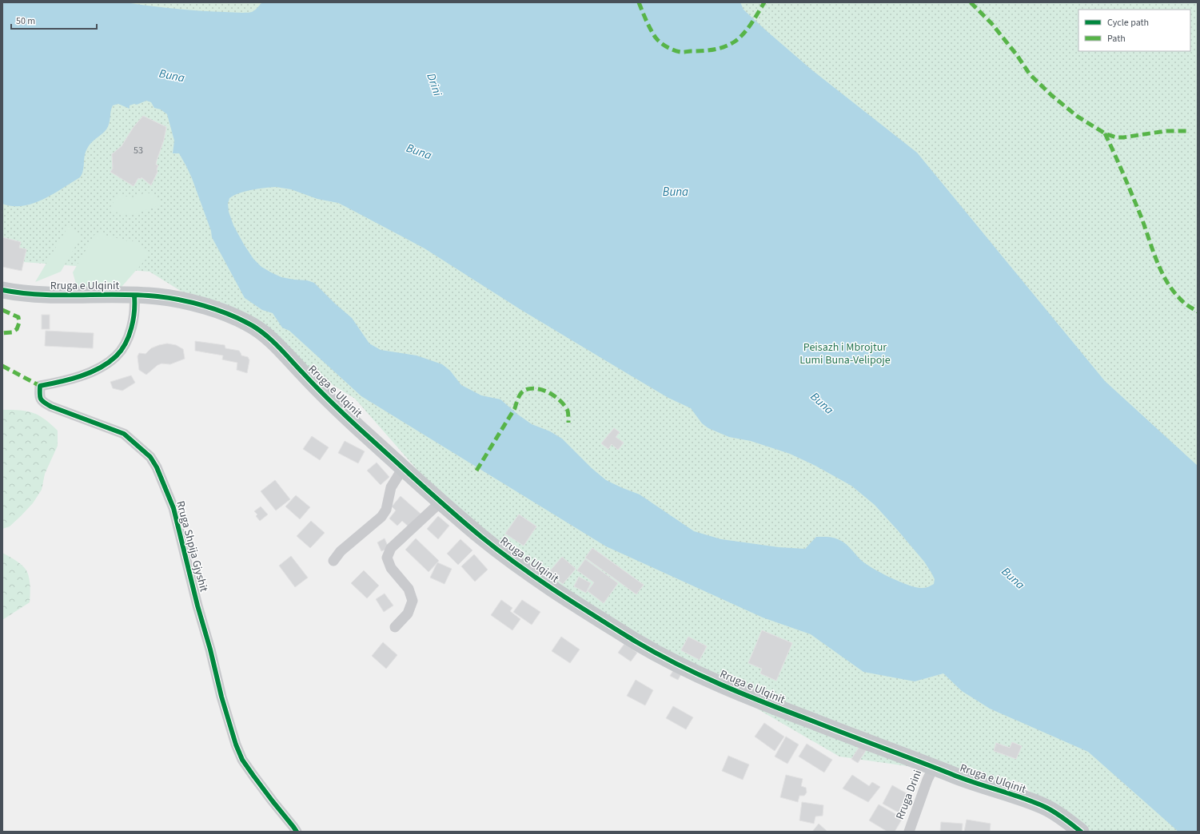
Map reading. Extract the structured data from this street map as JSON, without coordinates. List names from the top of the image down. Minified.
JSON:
{"streets":{"main road":["Rruga e Ulqinit"],"street":["Rruga Shpija Gjyshit","Rruga Drini"]},"crossings":[["Rruga e Ulqinit","Rruga Shpija Gjyshit"],["Rruga e Ulqinit","Rruga Drini"]],"water":["Buna","Drini"],"parks":["Peisazh i Mbrojtur Lumi Buna-Velipoje"],"house_numbers":["53"],"legend":["Cycle path","Path"],"scale_bar":"50 m"}
